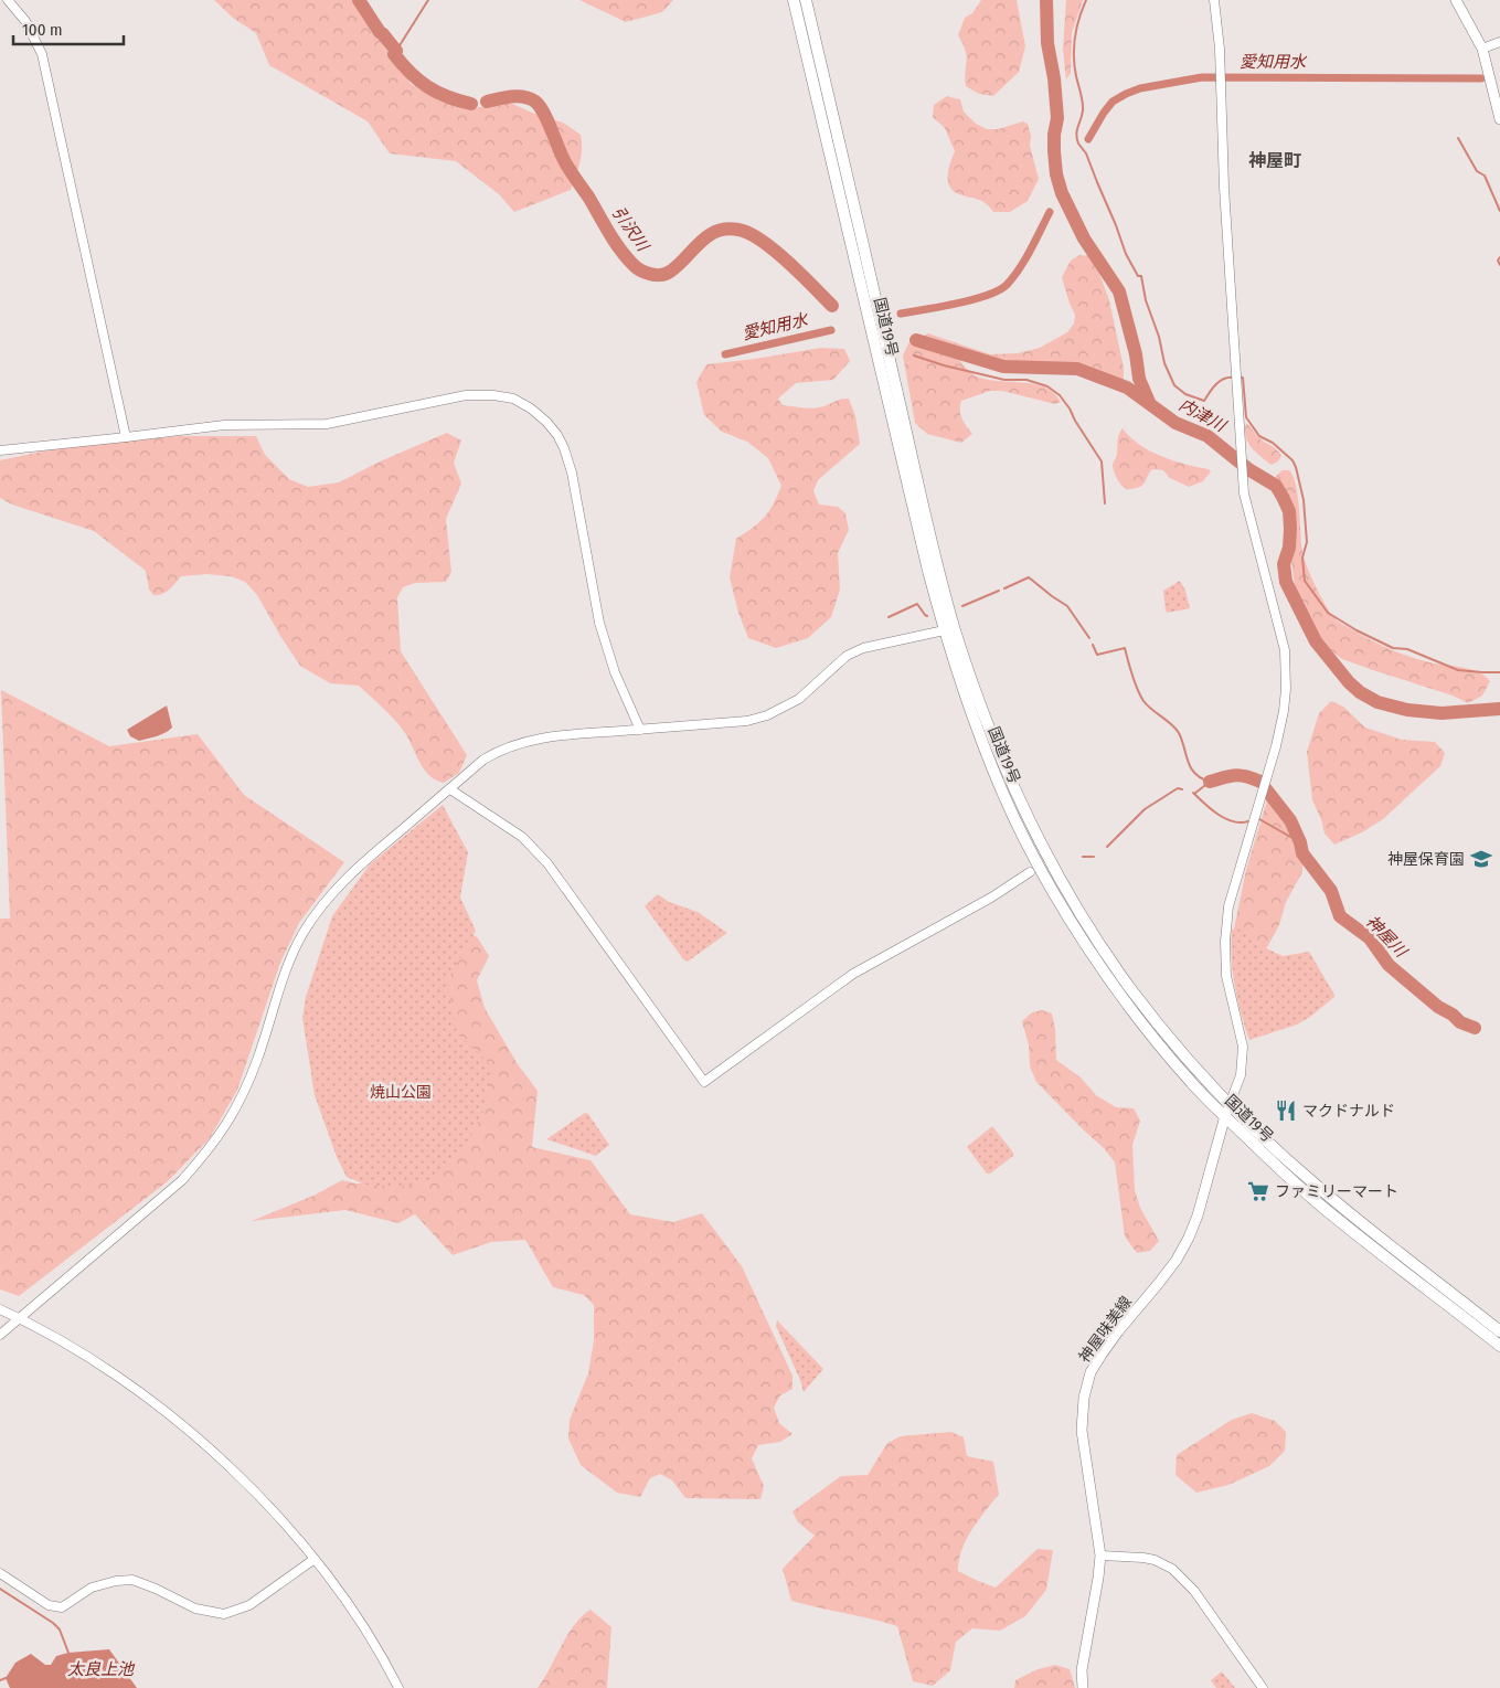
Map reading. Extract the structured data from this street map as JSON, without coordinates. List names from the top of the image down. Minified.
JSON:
{"streets":{"highway":["国道19号"],"main road":["神屋味美線"]},"crossings":[["国道19号","神屋味美線"]],"districts":["神屋町"],"water":["愛知用水","引沢川","内津川","神屋川","太良上池"],"parks":["焼山公園"],"places":{"school or university":["神屋保育園"],"restaurant":["マクドナルド"],"supermarket":["ファミリーマート"]},"scale_bar":"100 m"}
